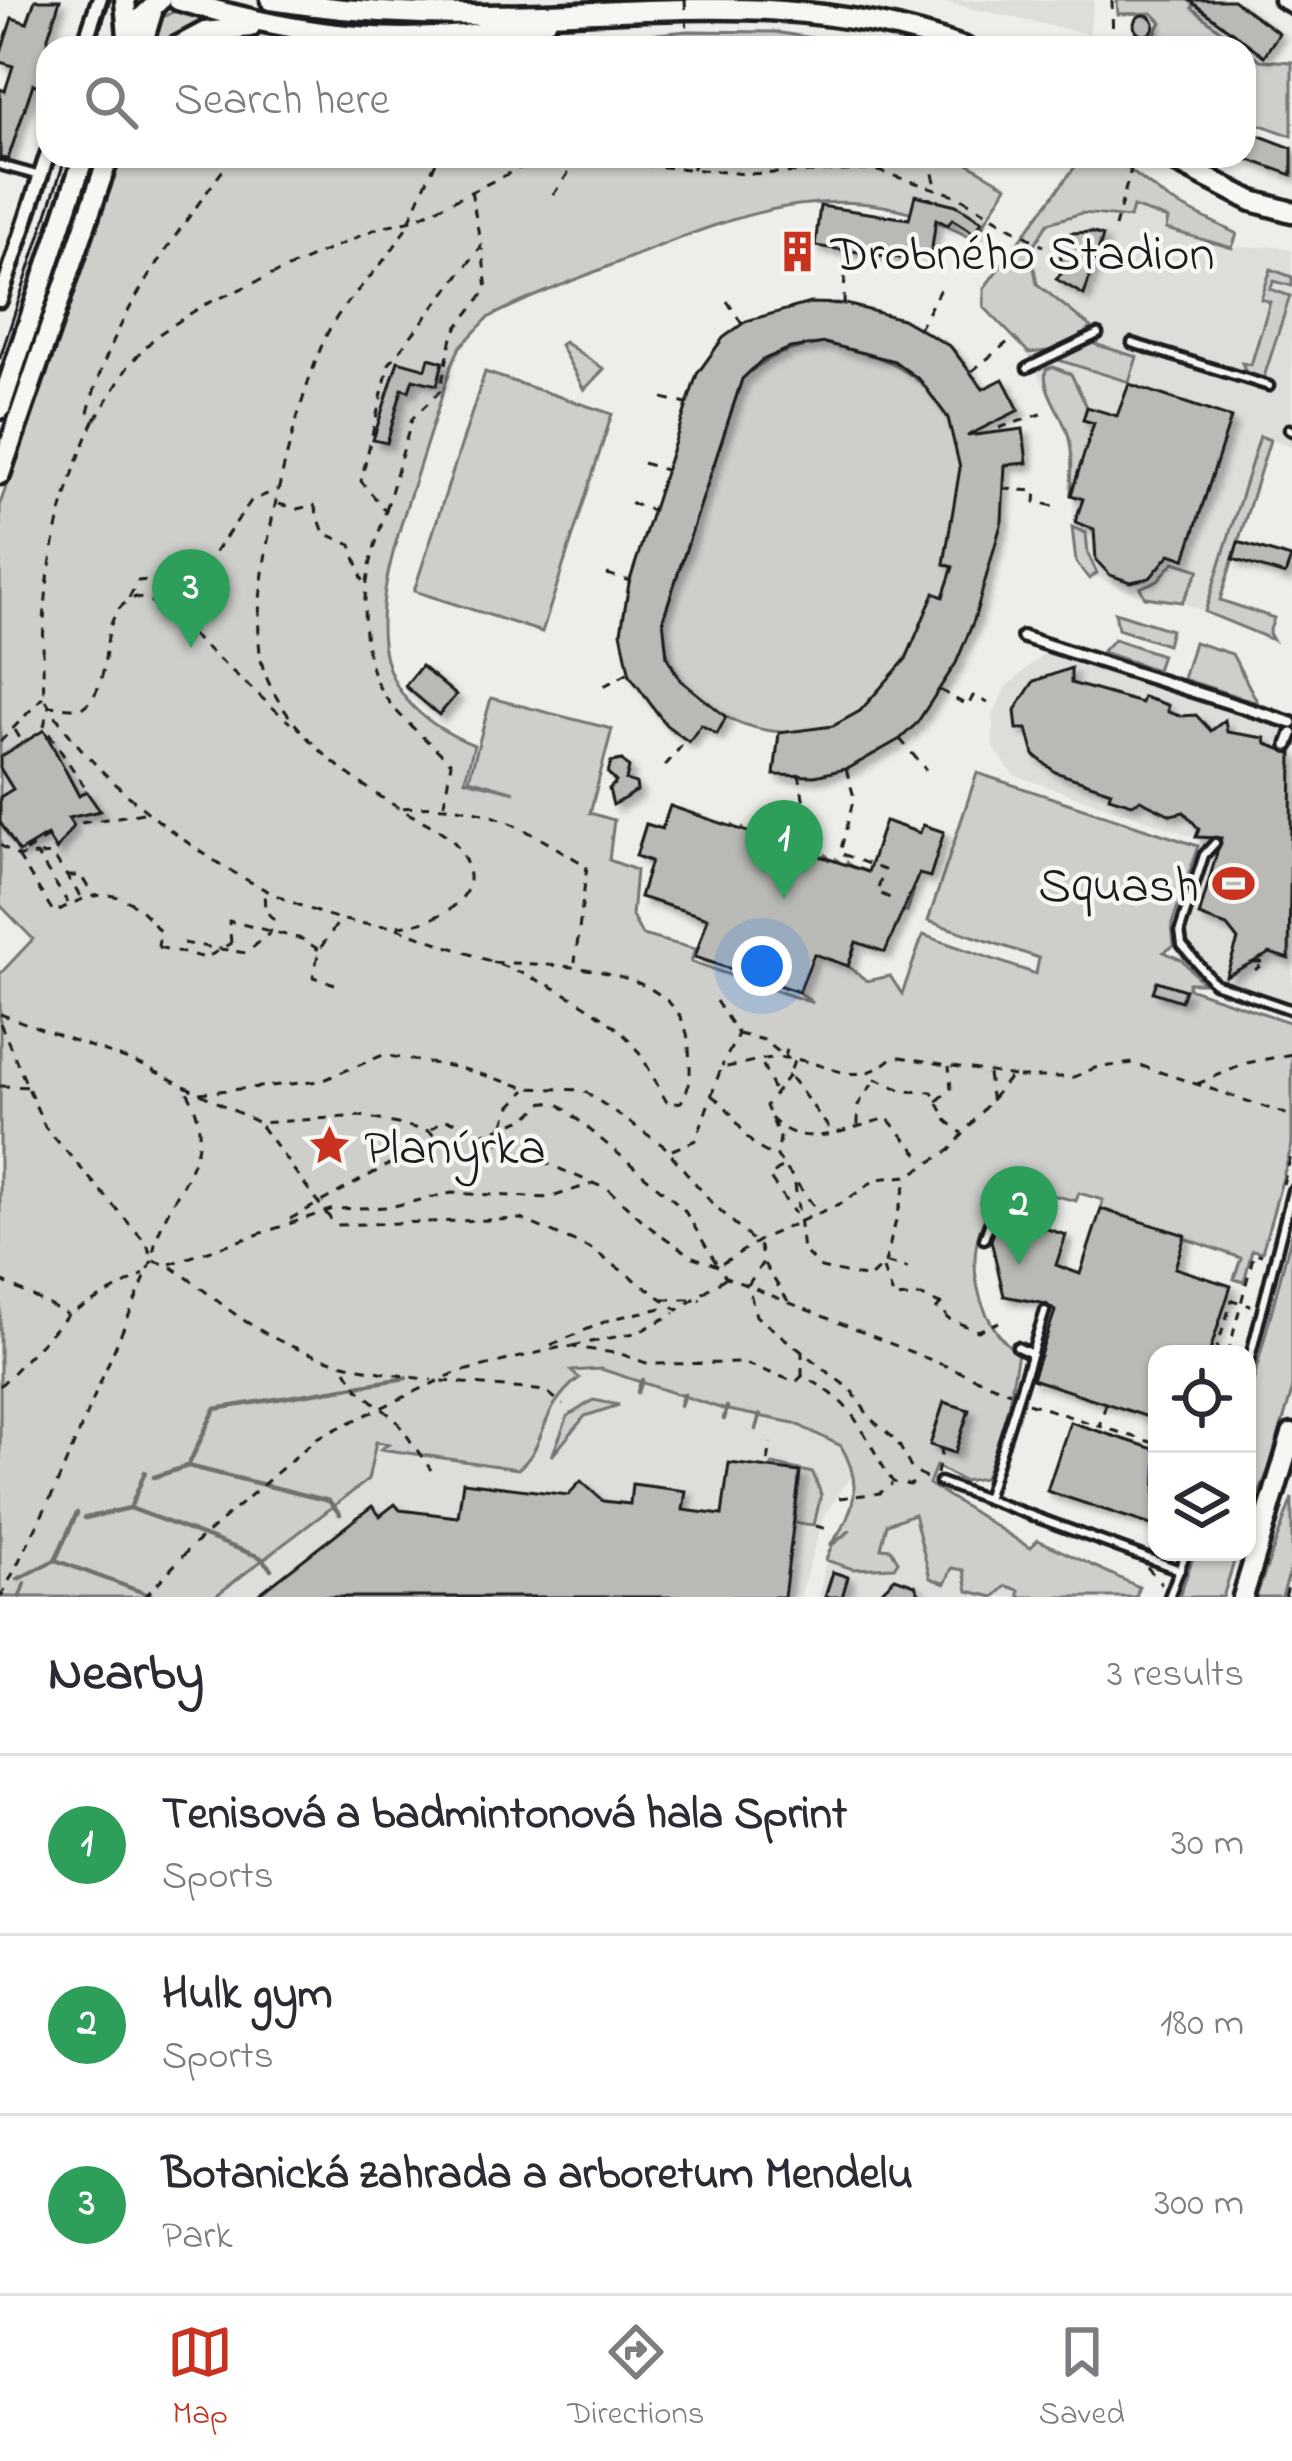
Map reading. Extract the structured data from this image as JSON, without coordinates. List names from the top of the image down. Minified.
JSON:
{"places":{"building":["Drobného Stadion"],"sports":["Squash"],"place":["Planýrka"]},"page":{"search":"Search here","pins":["3","1","2"],"heading":["Nearby","3 results"],"list":[{"mark":"1","name":"Tenisová a badmintonová hala Sprint","note":"Sports","value":"30 m"},{"mark":"2","name":"Hulk gym","note":"Sports","value":"180 m"},{"mark":"3","name":"Botanická zahrada a arboretum Mendelu","note":"Park","value":"300 m"}],"nav":["Map","Directions","Saved"]}}
